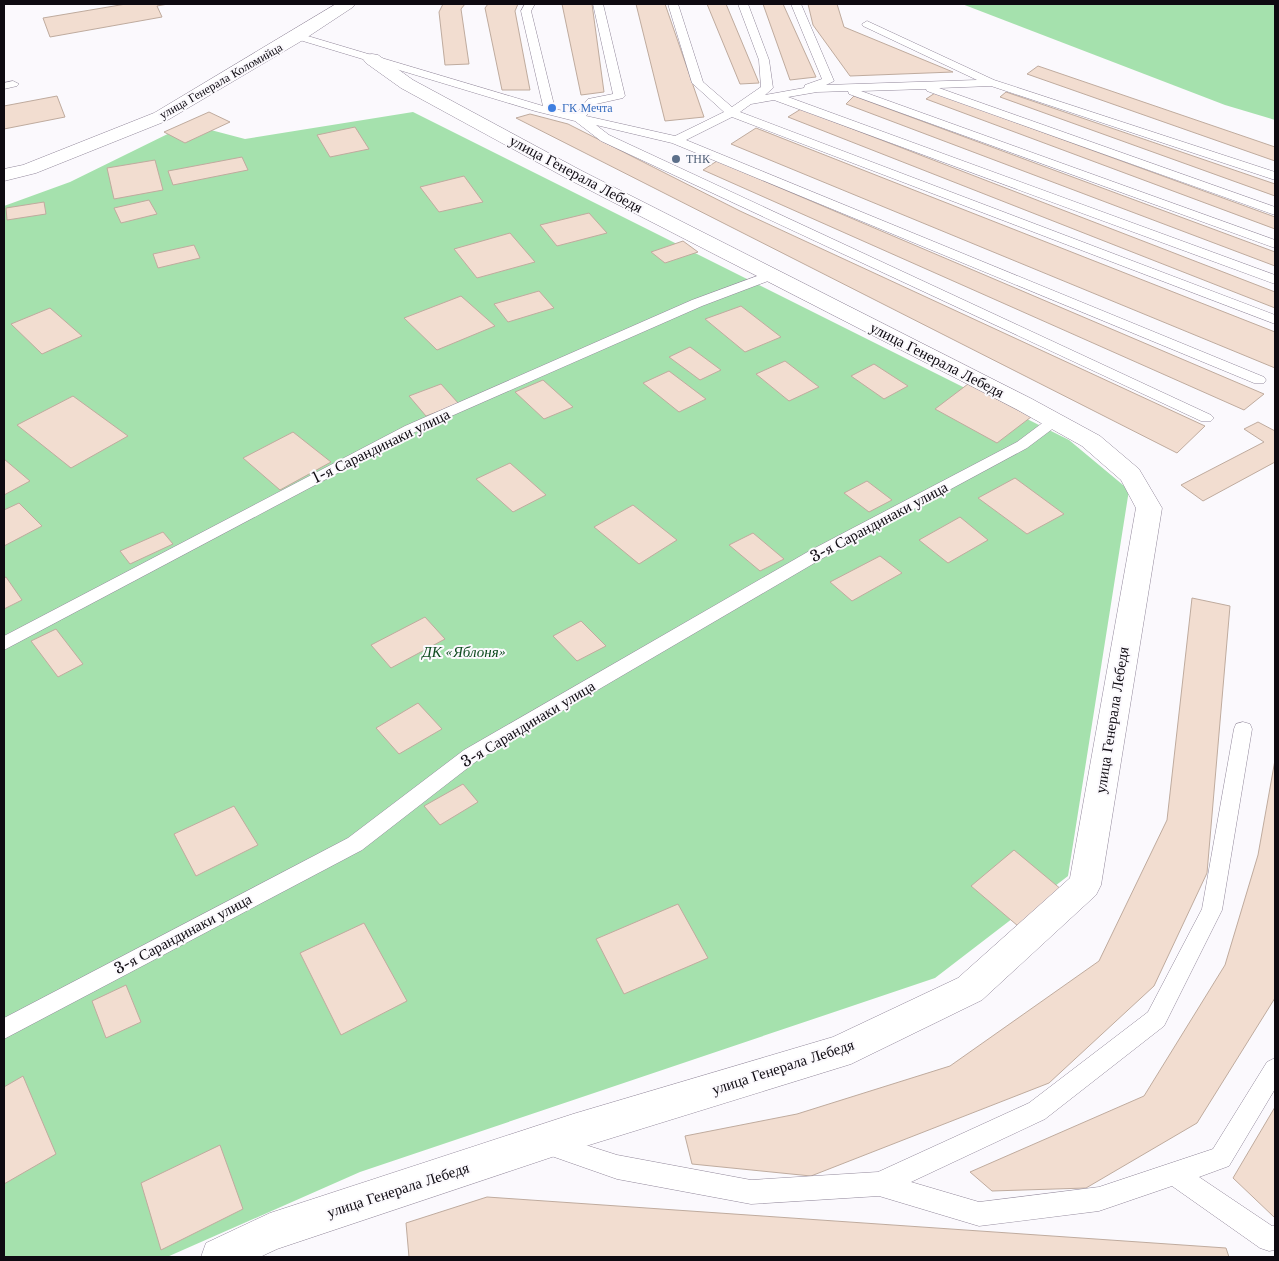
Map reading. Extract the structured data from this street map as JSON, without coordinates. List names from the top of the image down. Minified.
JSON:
{"streets":{"street":["улица Генерала Коломийца","улица Генерала Лебедя"],"lane":["1-я Сарандинаки улица","3-я Сарандинаки улица"]},"crossings":[["улица Генерала Лебедя","1-я Сарандинаки улица"],["улица Генерала Лебедя","3-я Сарандинаки улица"]],"parks":["ДК «Яблоня»"],"places":["ГК Мечта","ТНК"]}
